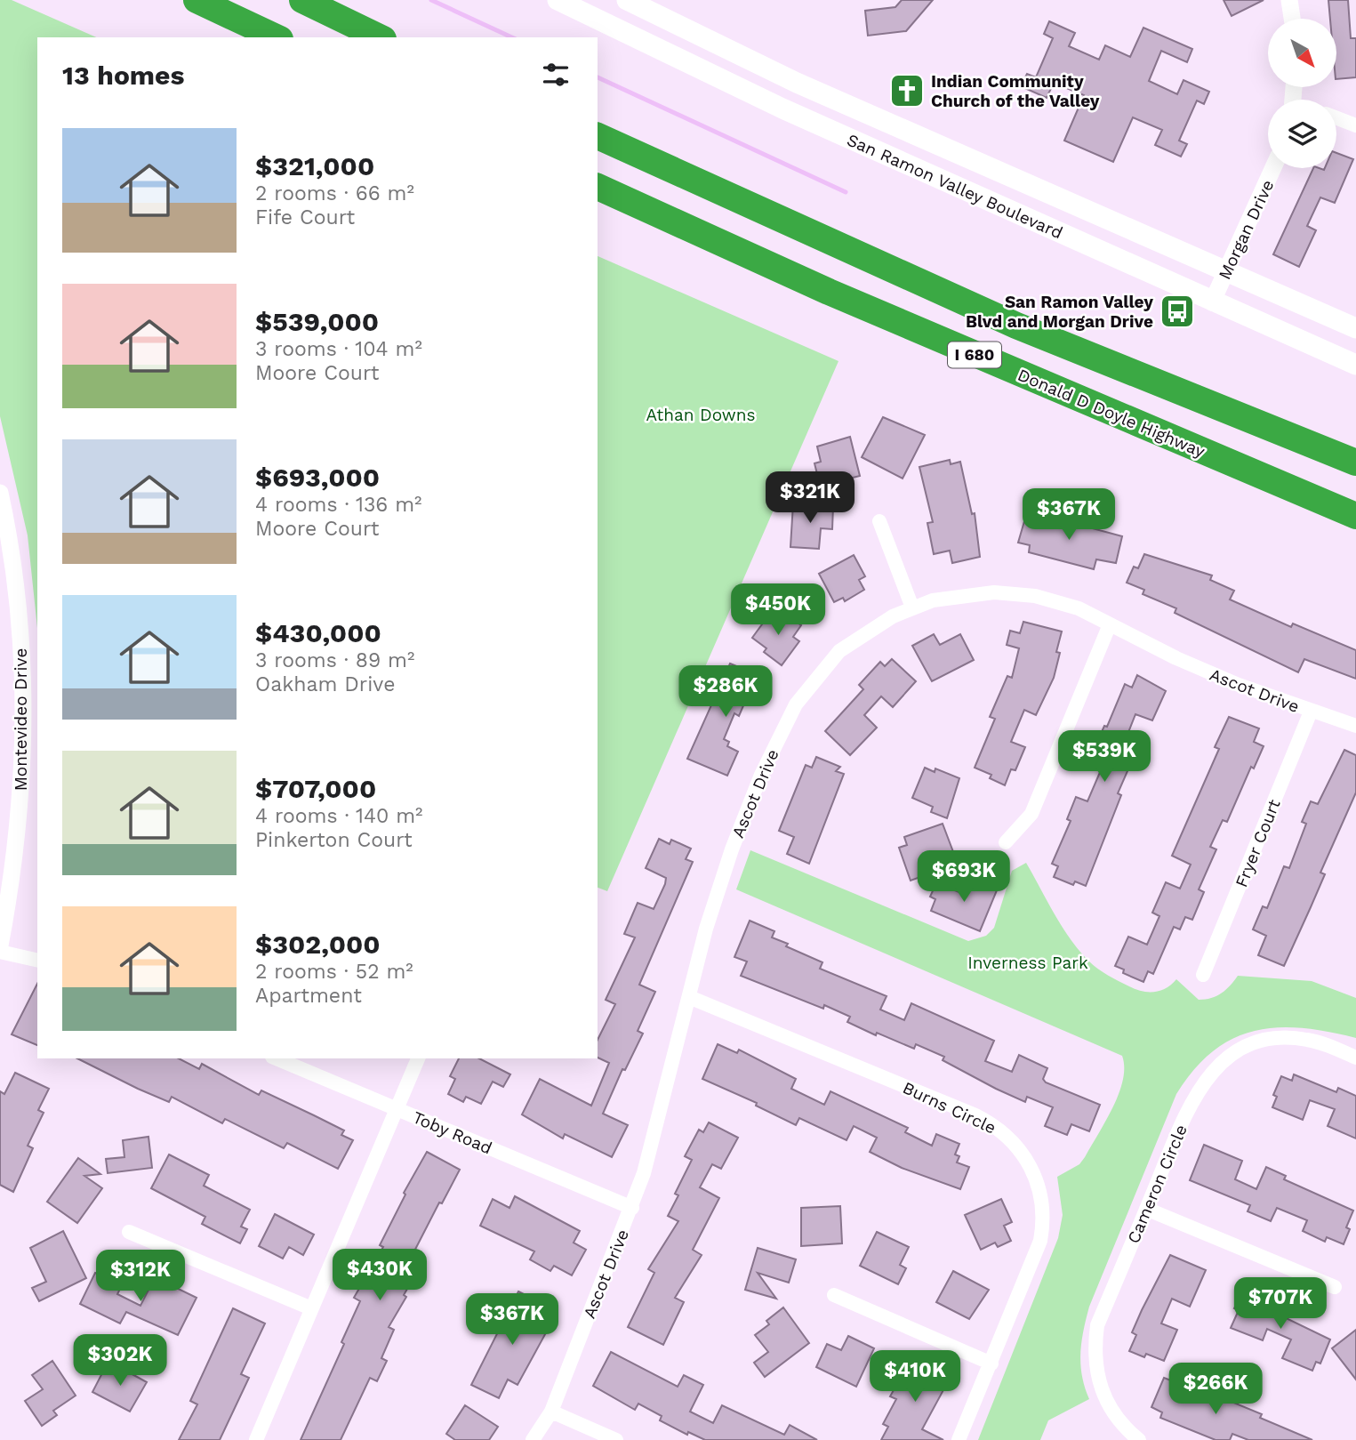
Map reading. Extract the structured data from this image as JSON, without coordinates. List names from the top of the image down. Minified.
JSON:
{"streets":{"highway":["I 680","Donald D Doyle Highway"],"main road":["San Ramon Valley Boulevard"],"street":["Morgan Drive","Ascot Drive","Montevideo Drive","Fryer Court","Burns Circle","Toby Road","Cameron Circle"]},"crossings":[["San Ramon Valley Boulevard","Morgan Drive"],["Ascot Drive","Fryer Court"],["Ascot Drive","Burns Circle"],["Ascot Drive","Toby Road"]],"parks":["Athan Downs","Inverness Park"],"places":{"church":["Indian Community Church of the Valley"],"bus stop":["San Ramon Valley Blvd and Morgan Drive"]},"north":"bottom right","page":{"heading":"13 homes","list":[{"name":"$321,000","note":"2 rooms · 66 m² · Fife Court"},{"name":"$539,000","note":"3 rooms · 104 m² · Moore Court"},{"name":"$693,000","note":"4 rooms · 136 m² · Moore Court"},{"name":"$430,000","note":"3 rooms · 89 m² · Oakham Drive"},{"name":"$707,000","note":"4 rooms · 140 m² · Pinkerton Court"},{"name":"$302,000","note":"2 rooms · 52 m² · Apartment"}],"price":["$321K","$367K","$450K","$286K","$539K","$693K","$430K","$312K","$707K","$367K","$302K","$410K","$266K"]}}
